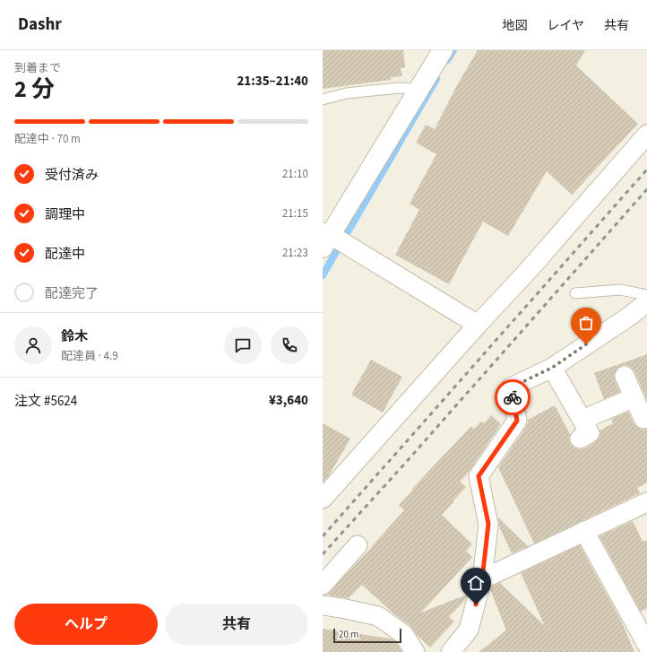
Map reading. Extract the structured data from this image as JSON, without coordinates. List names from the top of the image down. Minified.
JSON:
{"scale_bar":"20 m","page":{"header":"Dashr","nav":["地図","レイヤ","共有"],"heading":["2 分","到着まで","21:35–21:40"],"panel":["鈴木","配達員 · 4.9","注文 #5624","¥3,640"],"bar":"配達中 · 70 m","list":[["受付済み","21:10"],["調理中","21:15"],["配達中","21:23"],"配達完了"],"buttons":["ヘルプ","共有"],"scale":"20 m"}}
